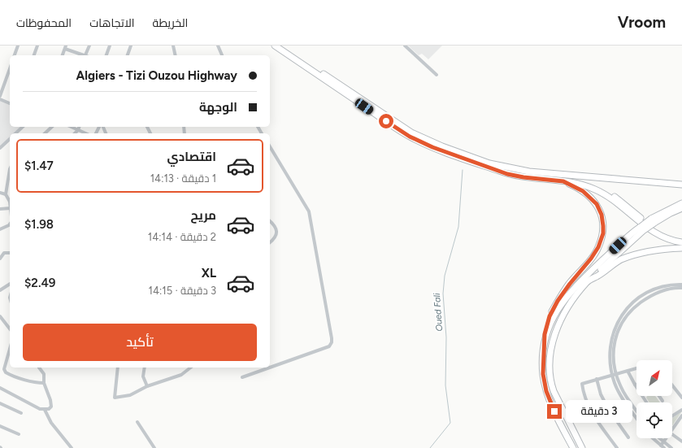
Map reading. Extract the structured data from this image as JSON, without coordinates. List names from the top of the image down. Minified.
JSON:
{"water":["Oued Fali"],"north":"top right","page":{"header":"Vroom","nav":["الخريطة","الاتجاهات","المحفوظات"],"banner":["Algiers - Tizi Ouzou Highway","الوجهة"],"list":[{"name":"اقتصادي","note":"1 دقيقة · 14:13","value":"$1.47"},{"name":"مريح","note":"2 دقيقة · 14:14","value":"$1.98"},{"name":"XL","note":"3 دقيقة · 14:15","value":"$2.49"}],"buttons":"تأكيد","bubble":"3 دقيقة"}}
